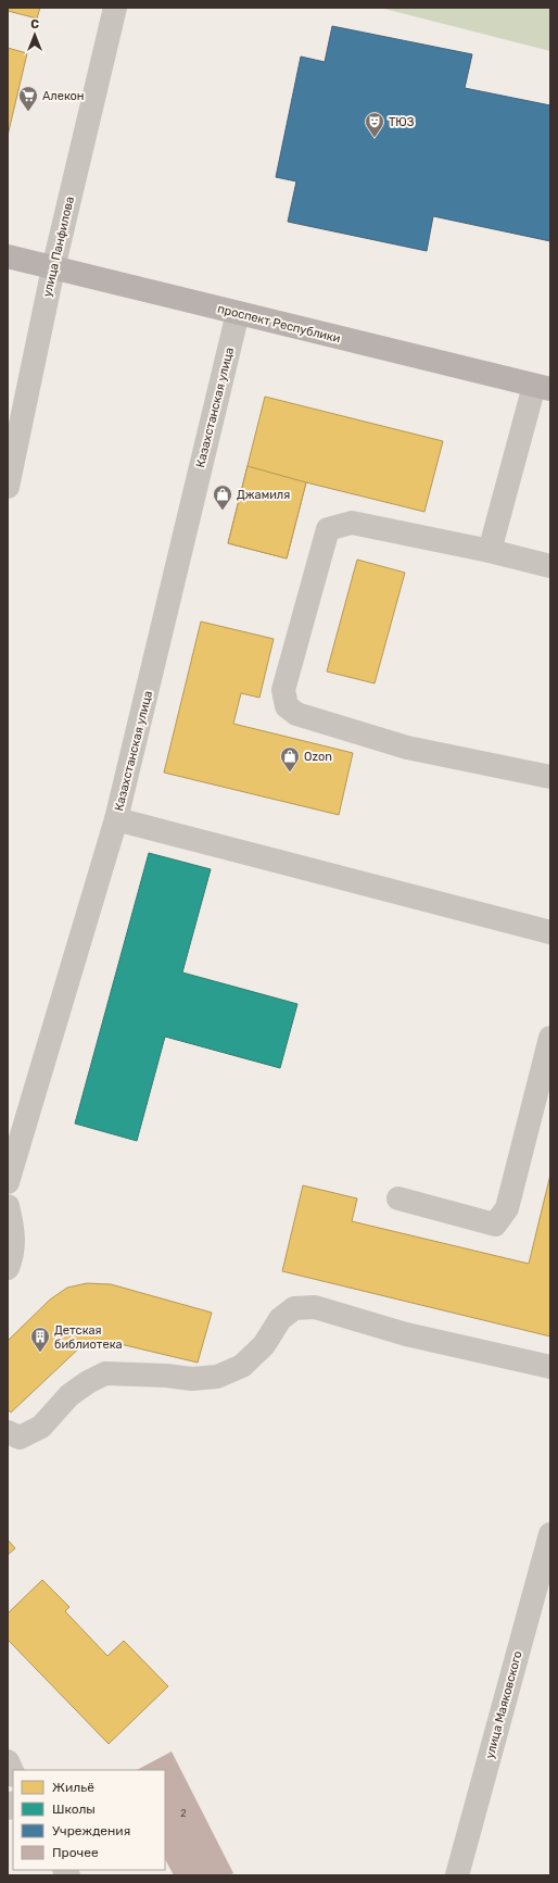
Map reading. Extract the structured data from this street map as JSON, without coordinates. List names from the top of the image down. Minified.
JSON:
{"streets":{"main road":["проспект Республики"],"street":["улица Панфилова","Казахстанская улица","улица Маяковского"]},"crossings":[["улица Панфилова","проспект Республики"],["проспект Республики","Казахстанская улица"]],"places":{"supermarket":["Алекон"],"theatre":["ТЮЗ"],"shop":["Джамиля","Ozon"],"building":["Детская библиотека"]},"house_numbers":["2"],"legend":["Жильё","Школы","Учреждения","Прочее"],"north":"top"}
